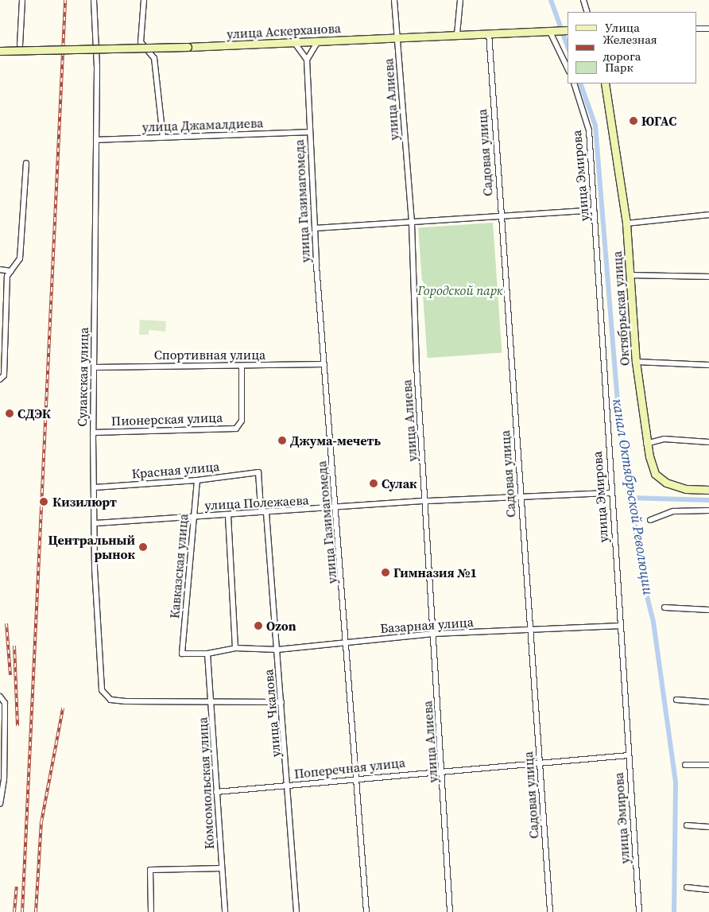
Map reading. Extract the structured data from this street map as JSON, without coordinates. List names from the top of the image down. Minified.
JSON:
{"streets":{"street":["улица Аскерханова","улица Алиева","улица Джамалдиева","Садовая улица","улица Эмирова","улица Газимагомеда","Октябрьская улица","Спортивная улица","Сулакская улица","Пионерская улица","Красная улица","улица Полежаева","Кавказская улица","Базарная улица","улица Чкалова","Поперечная улица","Комсомольская улица"]},"crossings":[["улица Аскерханова","улица Алиева"],["улица Аскерханова","Садовая улица"],["улица Алиева","улица Полежаева"],["улица Алиева","Базарная улица"],["улица Алиева","Поперечная улица"],["улица Джамалдиева","улица Газимагомеда"],["улица Джамалдиева","Сулакская улица"],["Садовая улица","улица Полежаева"],["Садовая улица","Базарная улица"],["Садовая улица","Поперечная улица"],["улица Эмирова","улица Полежаева"],["улица Эмирова","Базарная улица"],["улица Эмирова","Поперечная улица"],["улица Газимагомеда","Спортивная улица"],["улица Газимагомеда","улица Полежаева"],["улица Газимагомеда","Базарная улица"],["улица Газимагомеда","Поперечная улица"],["Спортивная улица","Сулакская улица"],["Спортивная улица","Пионерская улица"],["Сулакская улица","Пионерская улица"],["Сулакская улица","Красная улица"],["Сулакская улица","улица Полежаева"],["Сулакская улица","Комсомольская улица"],["Красная улица","Кавказская улица"],["Красная улица","улица Чкалова"],["улица Полежаева","Кавказская улица"],["улица Полежаева","улица Чкалова"],["Кавказская улица","Комсомольская улица"],["Базарная улица","улица Чкалова"],["улица Чкалова","Поперечная улица"],["Поперечная улица","Комсомольская улица"]],"water":["канал Октябрьской Революции"],"parks":["Городской парк"],"places":["ЮГАС","СДЭК","Джума-мечеть","Сулак","Кизилюрт","Центральный рынок","Гимназия №1","Ozon"],"legend":["Улица","Железная дорога","Парк"]}
